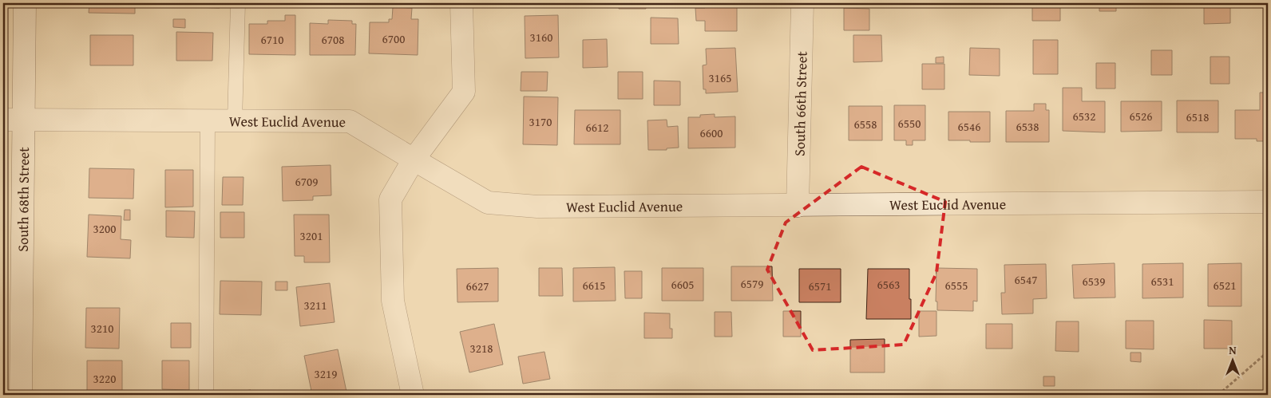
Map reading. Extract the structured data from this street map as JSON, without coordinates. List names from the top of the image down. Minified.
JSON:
{"streets":{"street":["South 66th Street","West Euclid Avenue","South 68th Street"]},"crossings":[["South 66th Street","West Euclid Avenue"],["West Euclid Avenue","South 68th Street"]],"house_numbers":["3160","6700","6710","6708","3165","6532","6526","6518","3170","6550","6558","6546","6538","6612","6600","6709","3200","3201","6547","6539","6531","6579","6605","6563","6615","6555","6521","6627","6571","3211","3210","3218","3219","3220"],"north":"top"}
